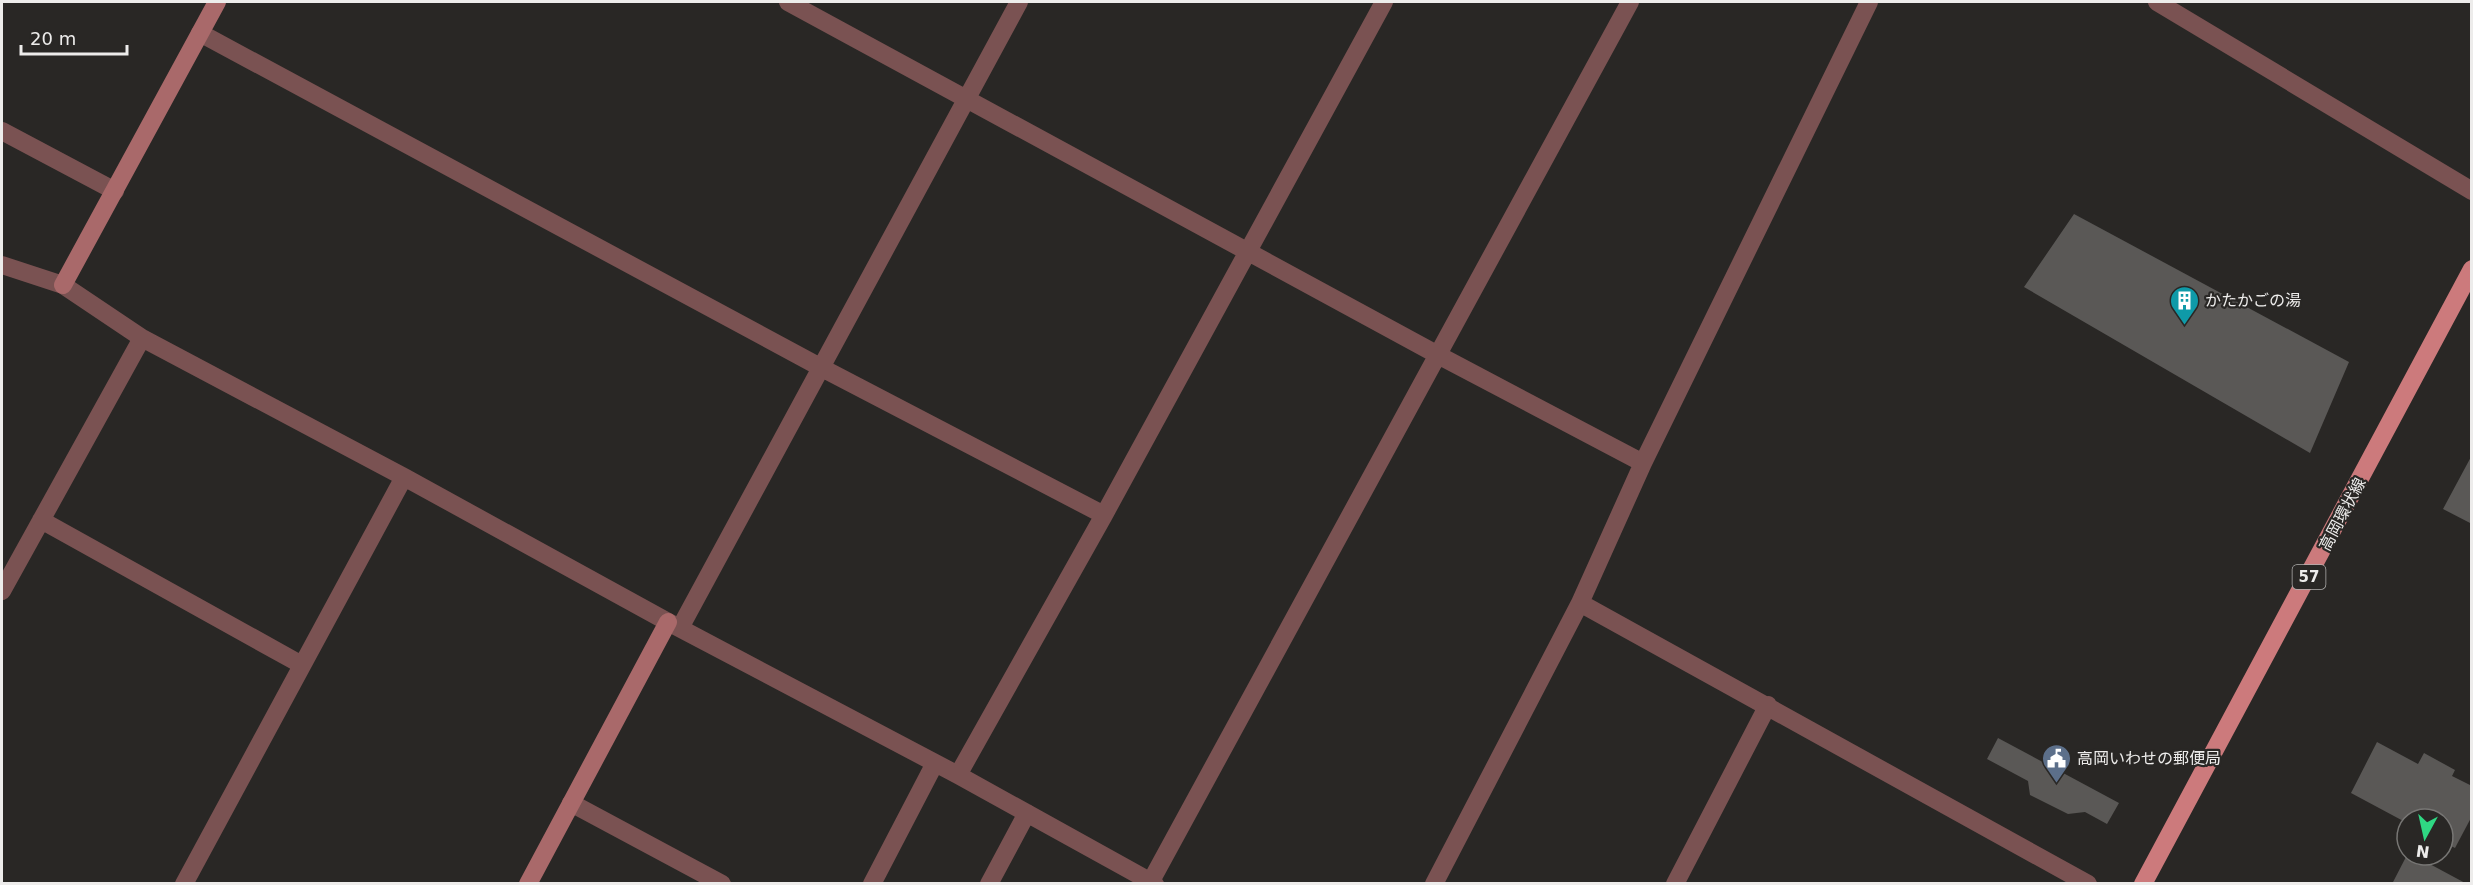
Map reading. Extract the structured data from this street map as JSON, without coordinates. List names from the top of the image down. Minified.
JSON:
{"streets":{"main road":["高岡環状線","57"]},"places":{"building":["かたかごの湯"],"public building":["高岡いわせの郵便局"]},"scale_bar":"20 m","north":"bottom"}
